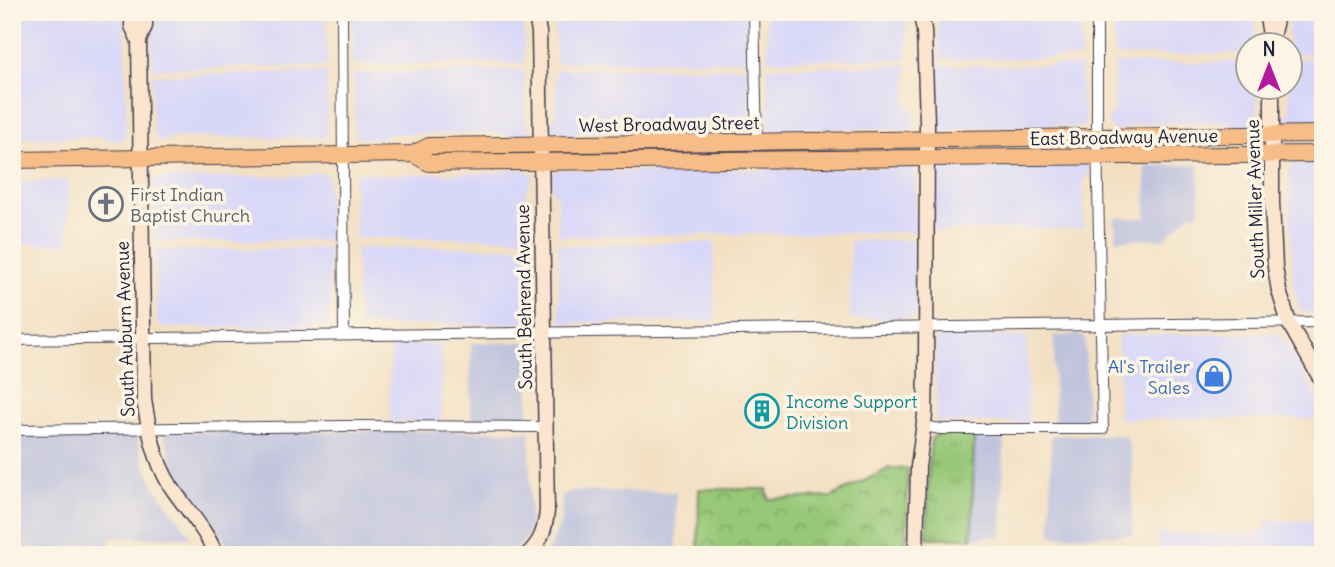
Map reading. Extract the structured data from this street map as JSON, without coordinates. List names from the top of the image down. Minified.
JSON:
{"streets":{"main road":["West Broadway Street","East Broadway Avenue"],"street":["South Miller Avenue","South Behrend Avenue","South Auburn Avenue"]},"crossings":[["West Broadway Street","East Broadway Avenue"],["West Broadway Street","South Behrend Avenue"],["West Broadway Street","South Auburn Avenue"],["East Broadway Avenue","South Miller Avenue"]],"places":{"church":["First Indian Baptist Church"],"shop":["Al's Trailer Sales"],"building":["Income Support Division"]},"north":"top"}
